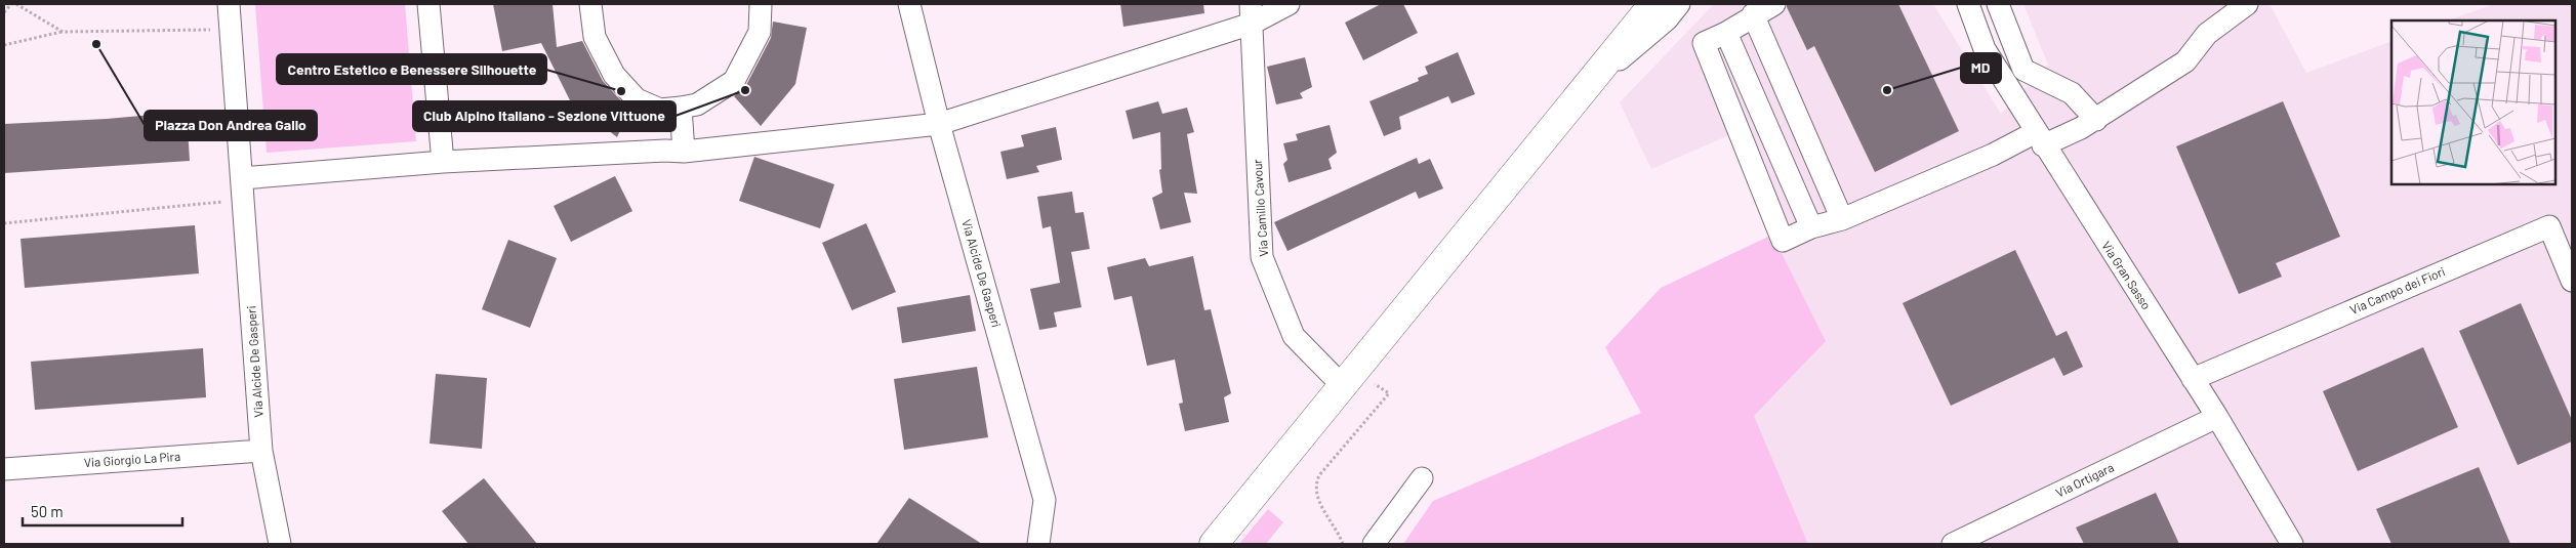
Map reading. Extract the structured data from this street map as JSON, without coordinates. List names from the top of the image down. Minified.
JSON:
{"streets":{"street":["Via Camillo Cavour","Via Alcide De Gasperi","Via Gran Sasso","Via Campo dei Fiori","Via Giorgio La Pira","Via Ortigara"]},"crossings":[["Via Alcide De Gasperi","Via Giorgio La Pira"],["Via Gran Sasso","Via Campo dei Fiori"],["Via Gran Sasso","Via Ortigara"]],"places":["Piazza Don Andrea Gallo","Club Alpino Italiano - Sezione Vittuone","MD","Centro Estetico e Benessere Silhouette"],"scale_bar":"50 m"}
